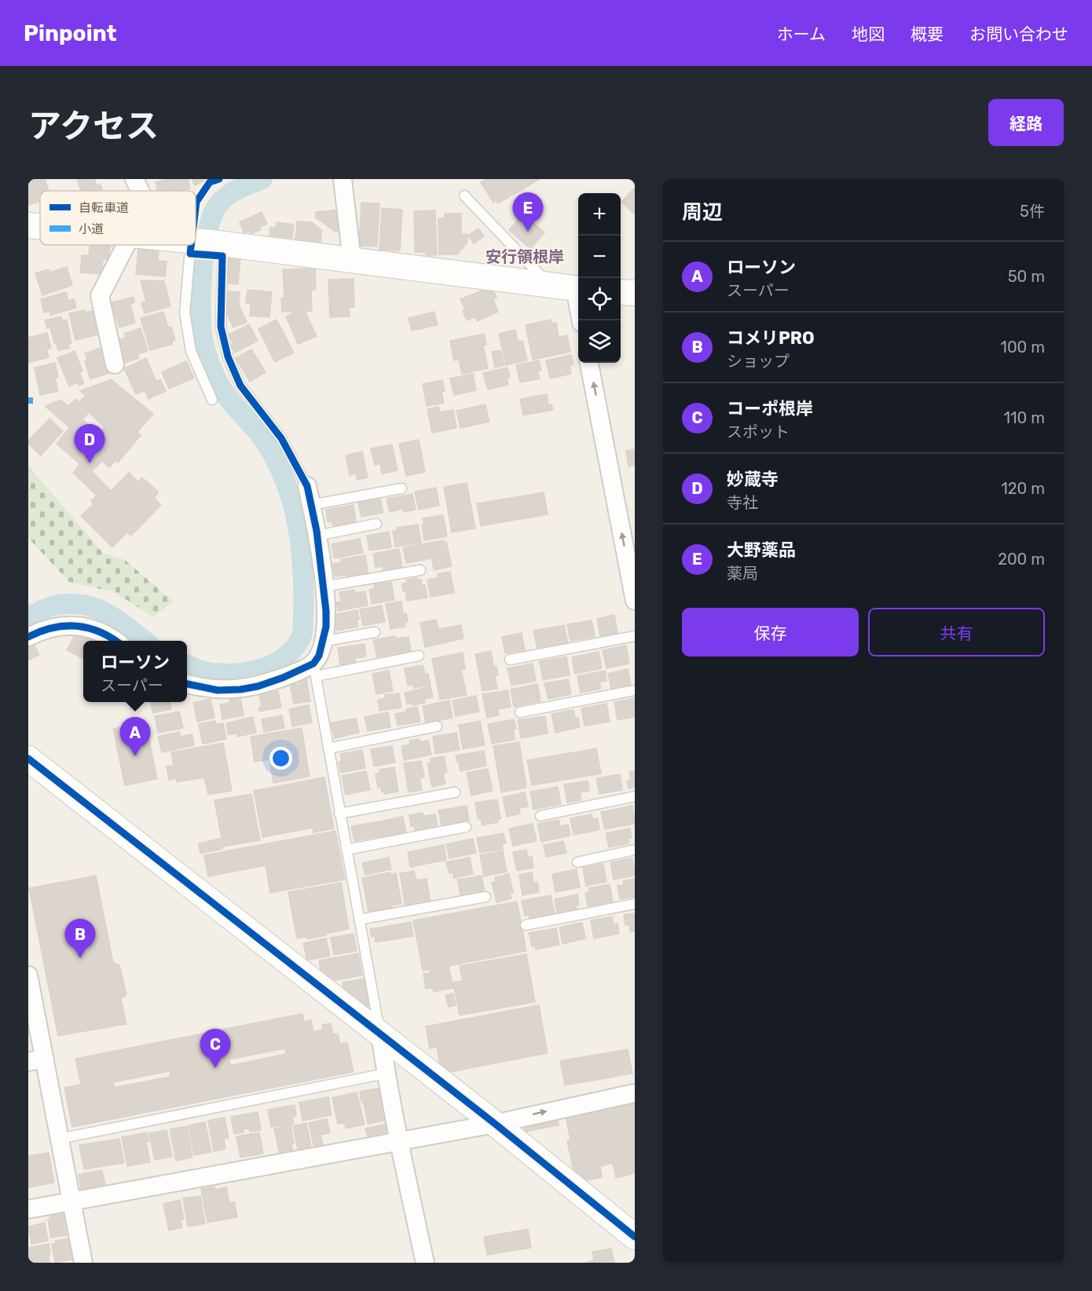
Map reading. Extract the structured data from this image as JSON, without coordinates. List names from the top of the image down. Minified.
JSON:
{"districts":["安行領根岸"],"legend":["自転車道","小道"],"page":{"header":"Pinpoint","nav":["ホーム","地図","概要","お問い合わせ"],"title":"アクセス","buttons":["経路",["保存","共有"]],"heading":["周辺","5件"],"pins":["E","D","A","B","C"],"map_buttons":["+","−"],"list":[{"mark":"A","name":"ローソン","note":"スーパー","value":"50 m"},{"mark":"B","name":"コメリPRO","note":"ショップ","value":"100 m"},{"mark":"C","name":"コーポ根岸","note":"スポット","value":"110 m"},{"mark":"D","name":"妙蔵寺","note":"寺社","value":"120 m"},{"mark":"E","name":"大野薬品","note":"薬局","value":"200 m"}],"popup":["ローソン","スーパー"]}}
